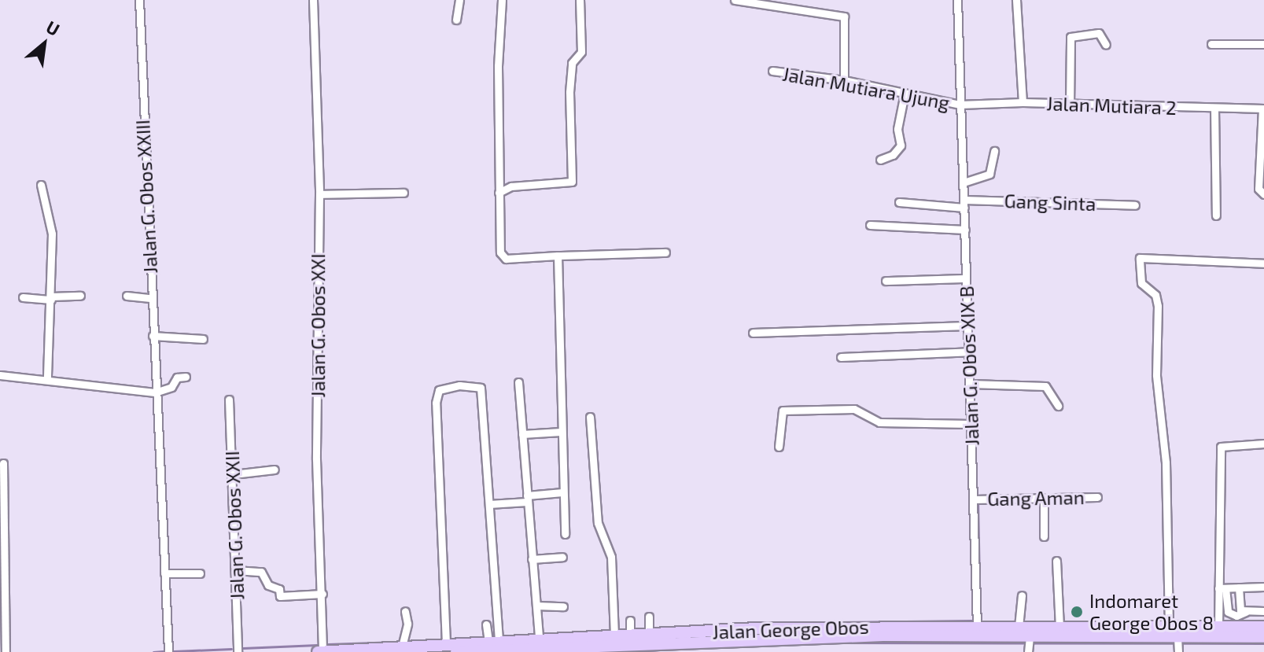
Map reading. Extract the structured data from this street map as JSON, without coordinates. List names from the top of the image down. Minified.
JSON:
{"streets":{"main road":["Jalan George Obos"],"street":["Jalan Mutiara Ujung","Jalan Mutiara 2","Jalan G. Obos XXIII","Gang Sinta","Jalan G. Obos XXI","Jalan G. Obos XIX B","Gang Aman","Jalan G. Obos XXII"]},"crossings":[["Jalan Mutiara Ujung","Jalan Mutiara 2"],["Jalan Mutiara Ujung","Jalan G. Obos XIX B"],["Jalan Mutiara 2","Jalan G. Obos XIX B"],["Gang Sinta","Jalan G. Obos XIX B"],["Jalan G. Obos XXI","Jalan George Obos"],["Jalan G. Obos XIX B","Gang Aman"],["Jalan G. Obos XIX B","Jalan George Obos"]],"places":["Indomaret George Obos 8"],"north":"top right"}
